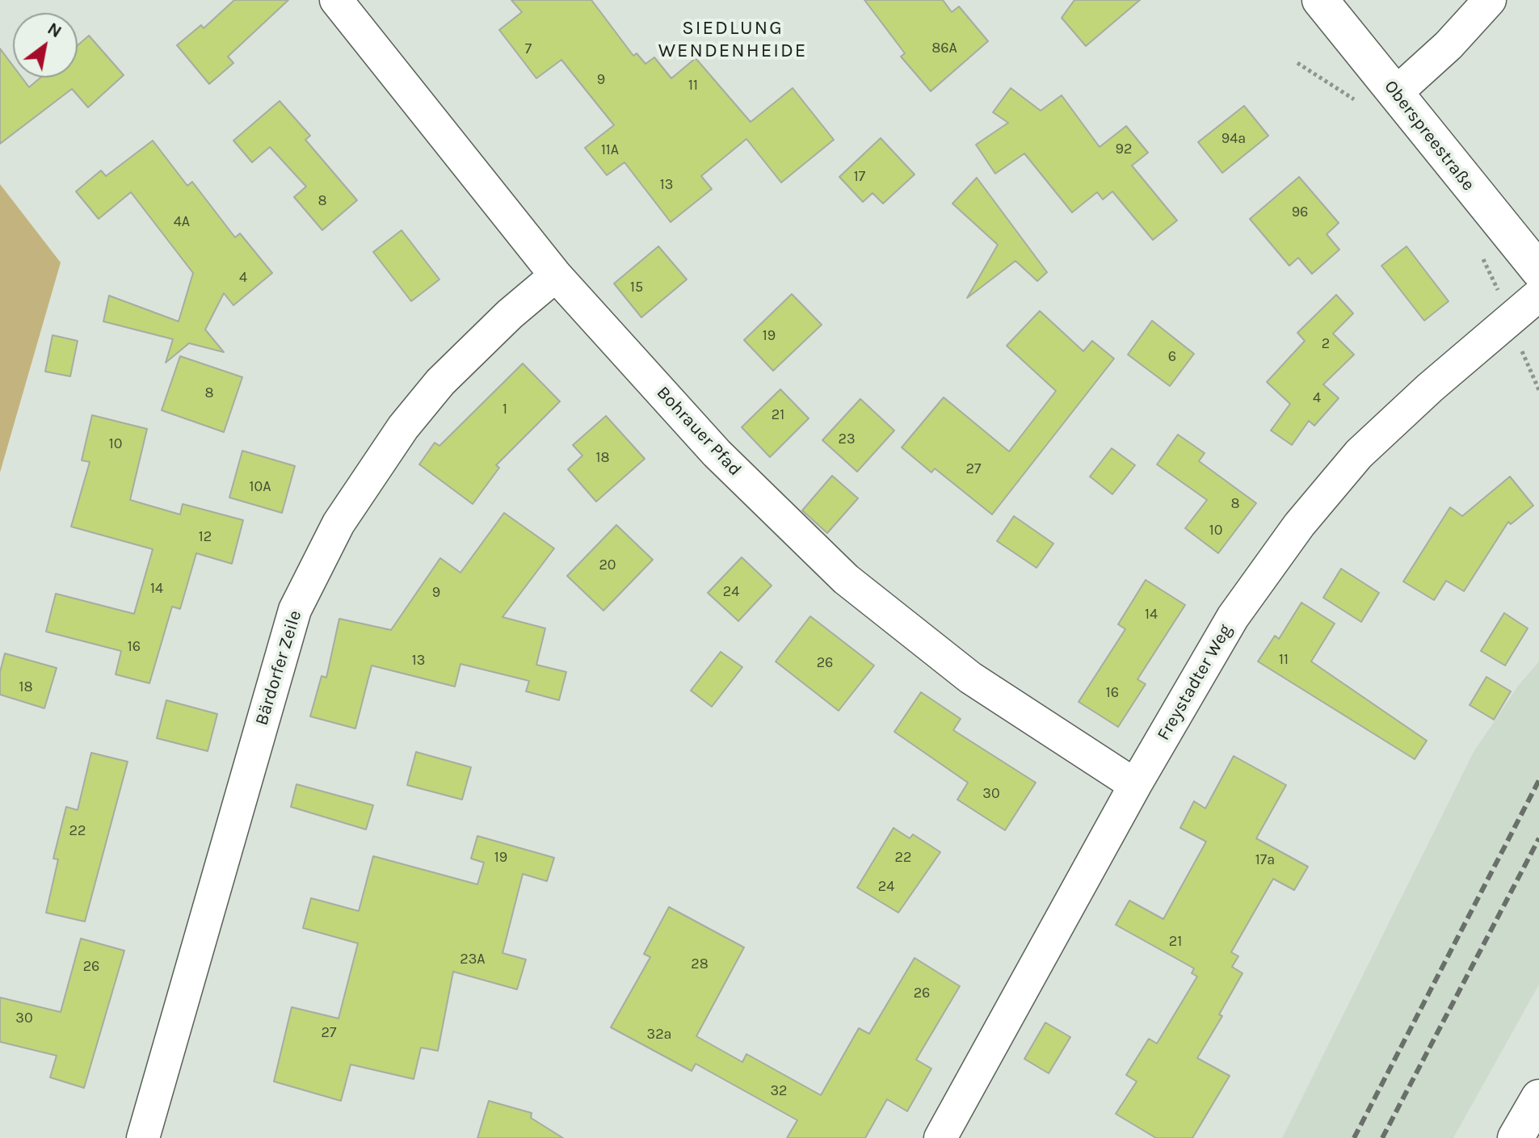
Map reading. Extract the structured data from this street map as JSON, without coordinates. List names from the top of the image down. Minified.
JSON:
{"streets":{"main road":["Oberspreestraße"],"street":["Bohrauer Pfad","Bärdorfer Zeile","Freystadter Weg"]},"crossings":[["Bohrauer Pfad","Bärdorfer Zeile"],["Bohrauer Pfad","Freystadter Weg"]],"districts":["SIEDLUNG WENDENHEIDE"],"house_numbers":["86A","7","9","11","94a","92","11A","17","13","8","96","4A","4","15","19","2","6","8","4","1","21","23","10","18","27","10A","8","10","12","20","14","24","9","14","16","11","13","26","18","16","30","22","19","22","17a","24","21","23A","28","26","26","30","27","32a","32"],"north":"top right"}
